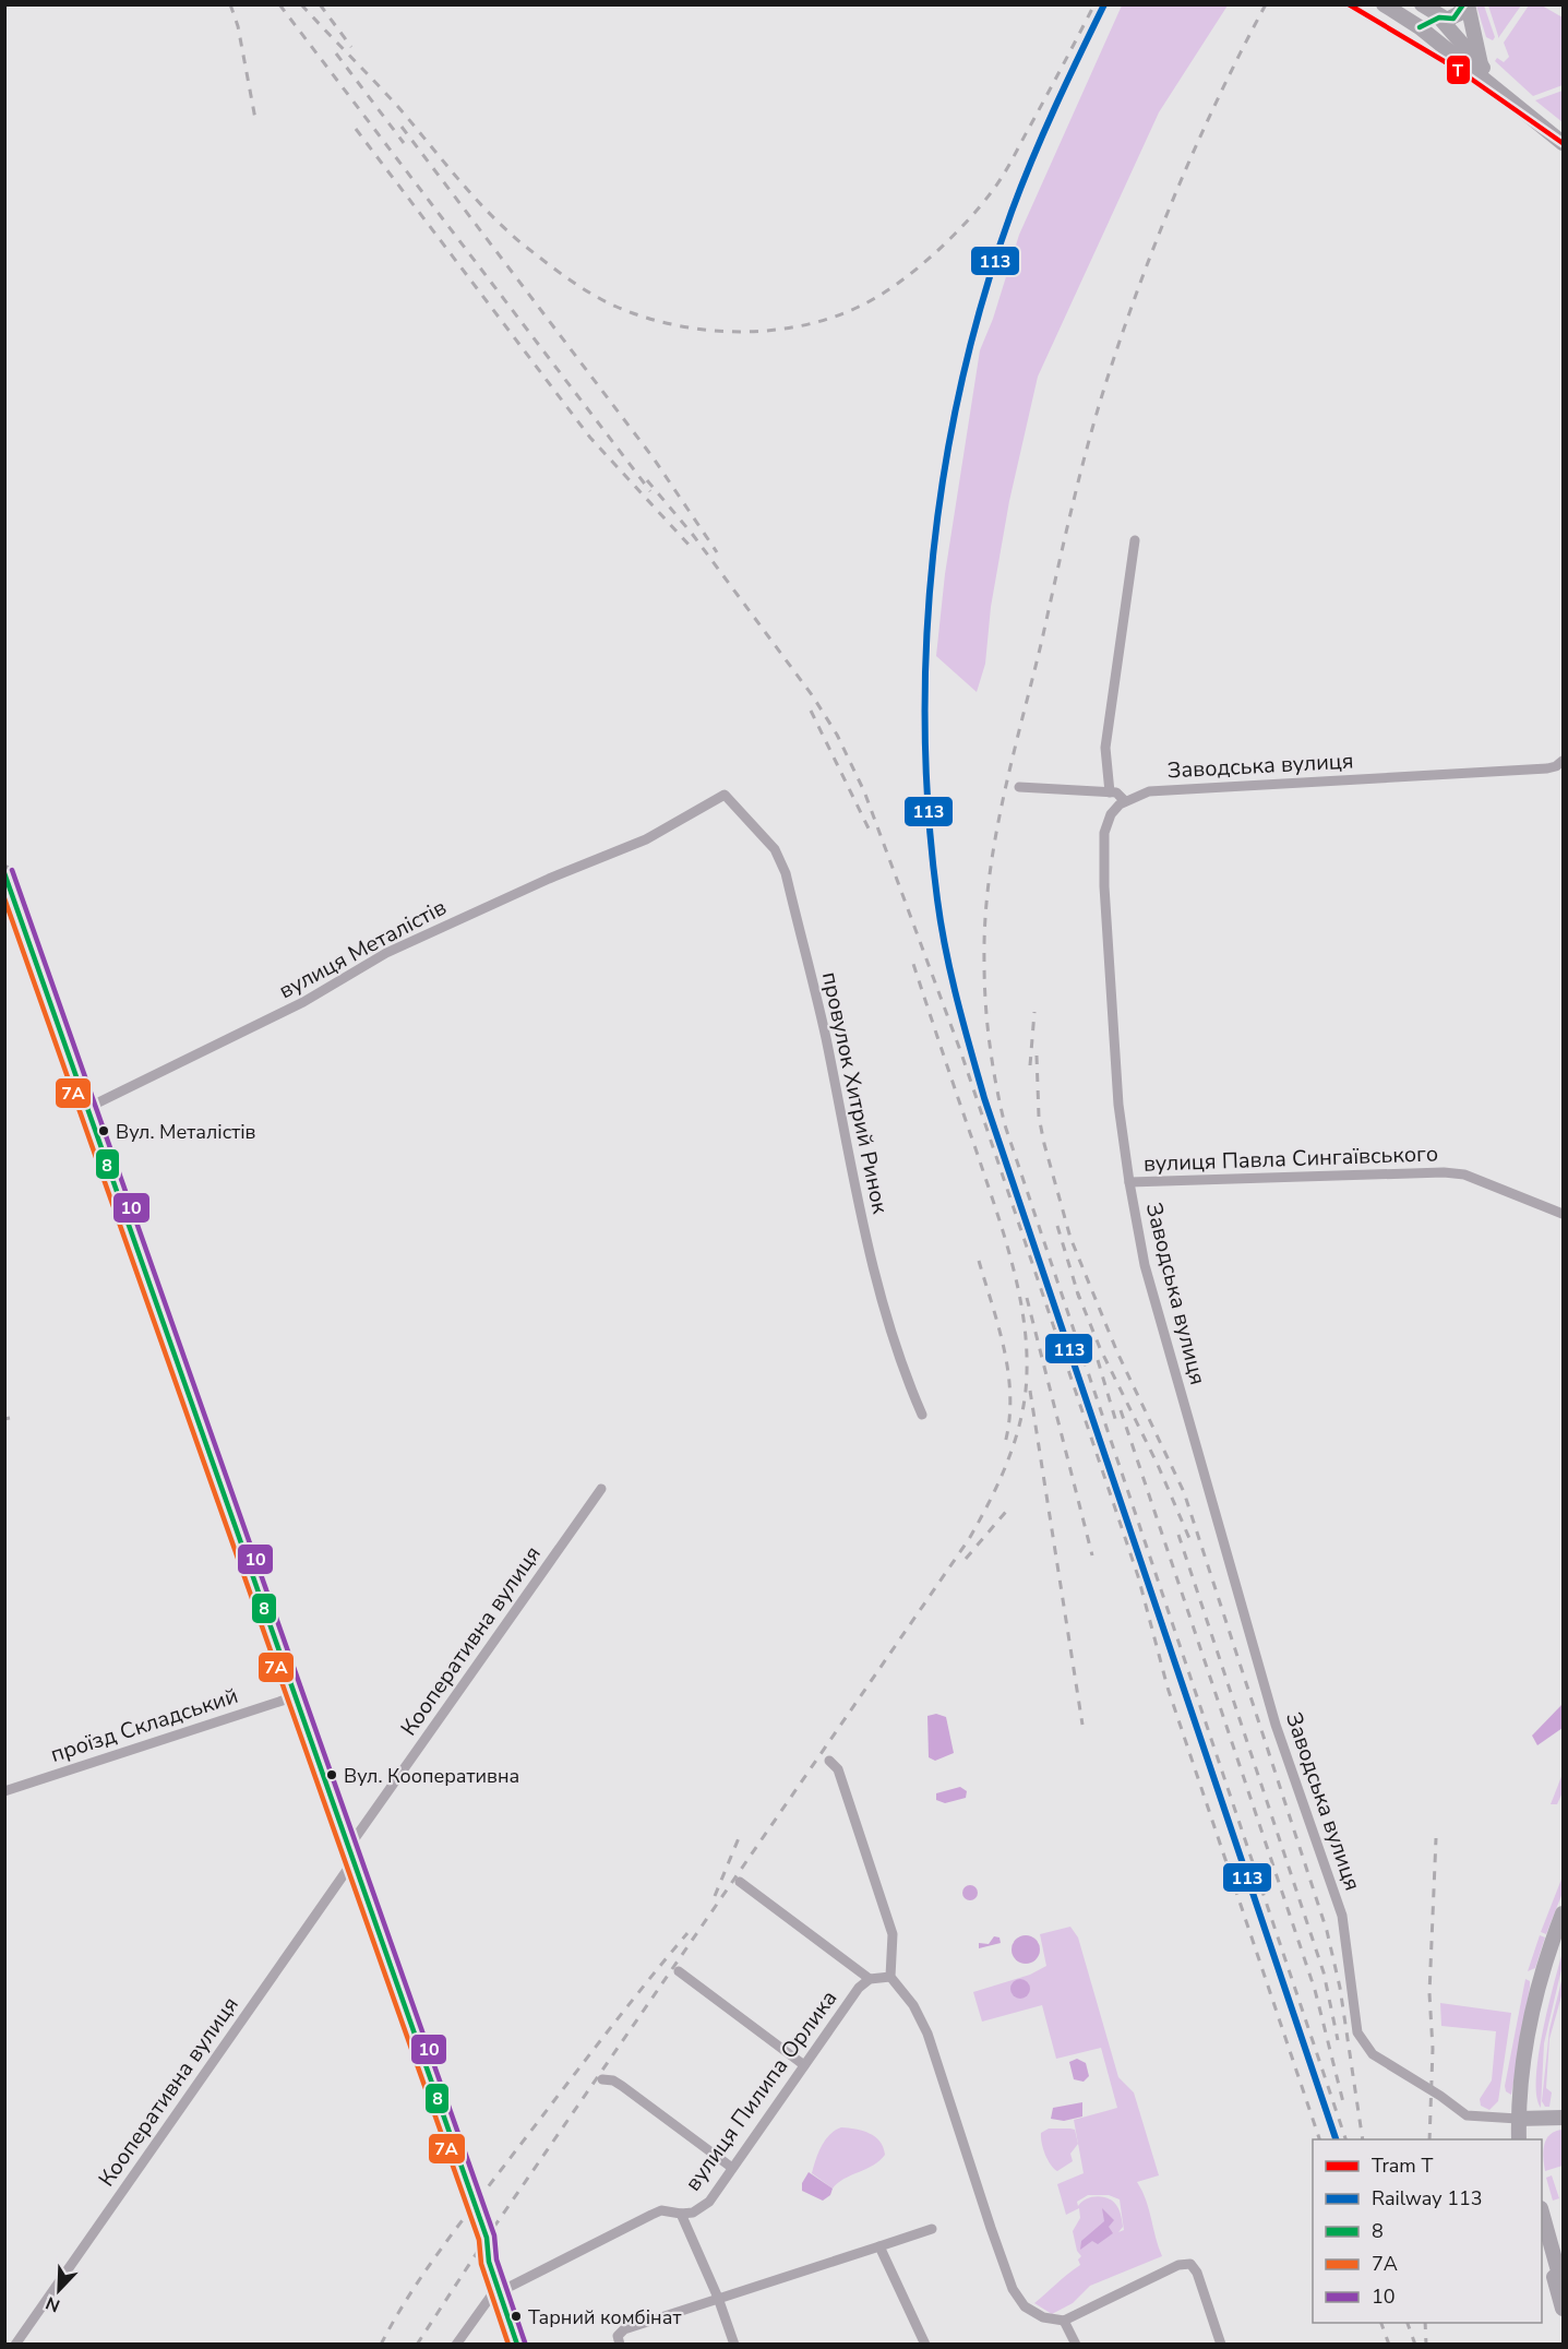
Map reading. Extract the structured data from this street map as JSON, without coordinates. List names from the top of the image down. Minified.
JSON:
{"streets":{"street":["Заводська вулиця","вулиця Металістів","провулок Хитрий Ринок","вулиця Павла Сингаївського","Кооперативна вулиця","проїзд Складський","вулиця Пилипа Орлика"]},"crossings":[["Заводська вулиця","вулиця Павла Сингаївського"],["вулиця Металістів","провулок Хитрий Ринок"]],"places":["Вул. Металістів","Вул. Кооперативна","Тарний комбінат"],"lines":["tram line Т","rail line 113","transit line 8","transit line 10","transit line 7А"],"legend":["Tram Т","Railway 113","8","7А","10"],"north":"bottom left"}
